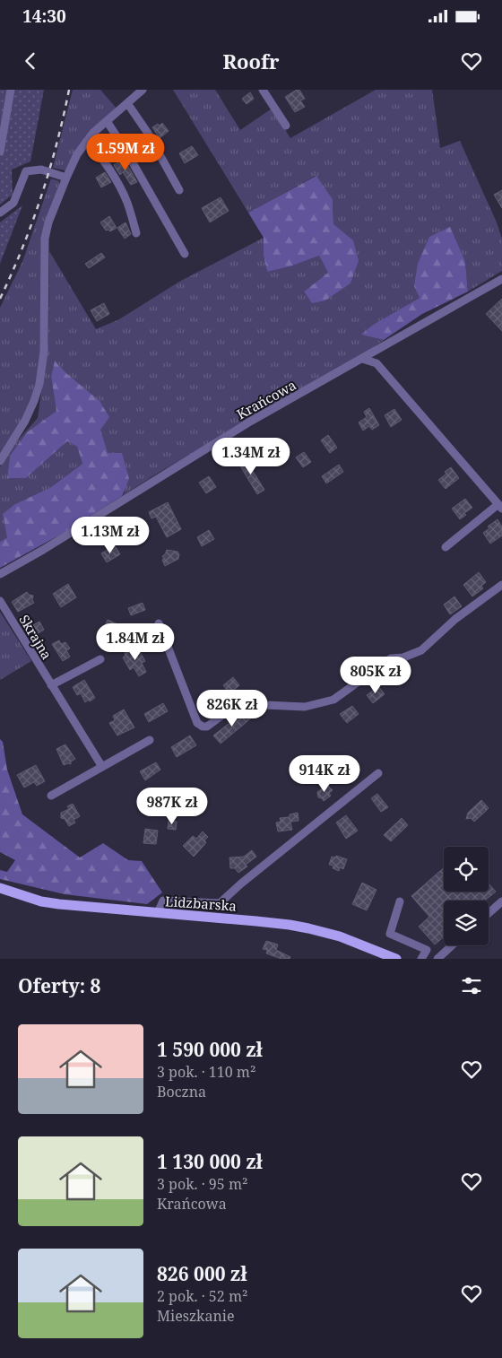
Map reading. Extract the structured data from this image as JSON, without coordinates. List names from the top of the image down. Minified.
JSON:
{"streets":{"main road":["Lidzbarska"],"street":["Krańcowa","Skrajna"]},"page":{"status":"14:30","header":"Roofr","price":["1.59M zł","1.34M zł","1.13M zł","1.84M zł","805K zł","826K zł","914K zł","987K zł"],"heading":"Oferty: 8","list":[{"name":"1 590 000 zł","note":"3 pok. · 110 m² · Boczna"},{"name":"1 130 000 zł","note":"3 pok. · 95 m² · Krańcowa"},{"name":"826 000 zł","note":"2 pok. · 52 m² · Mieszkanie"}]}}
